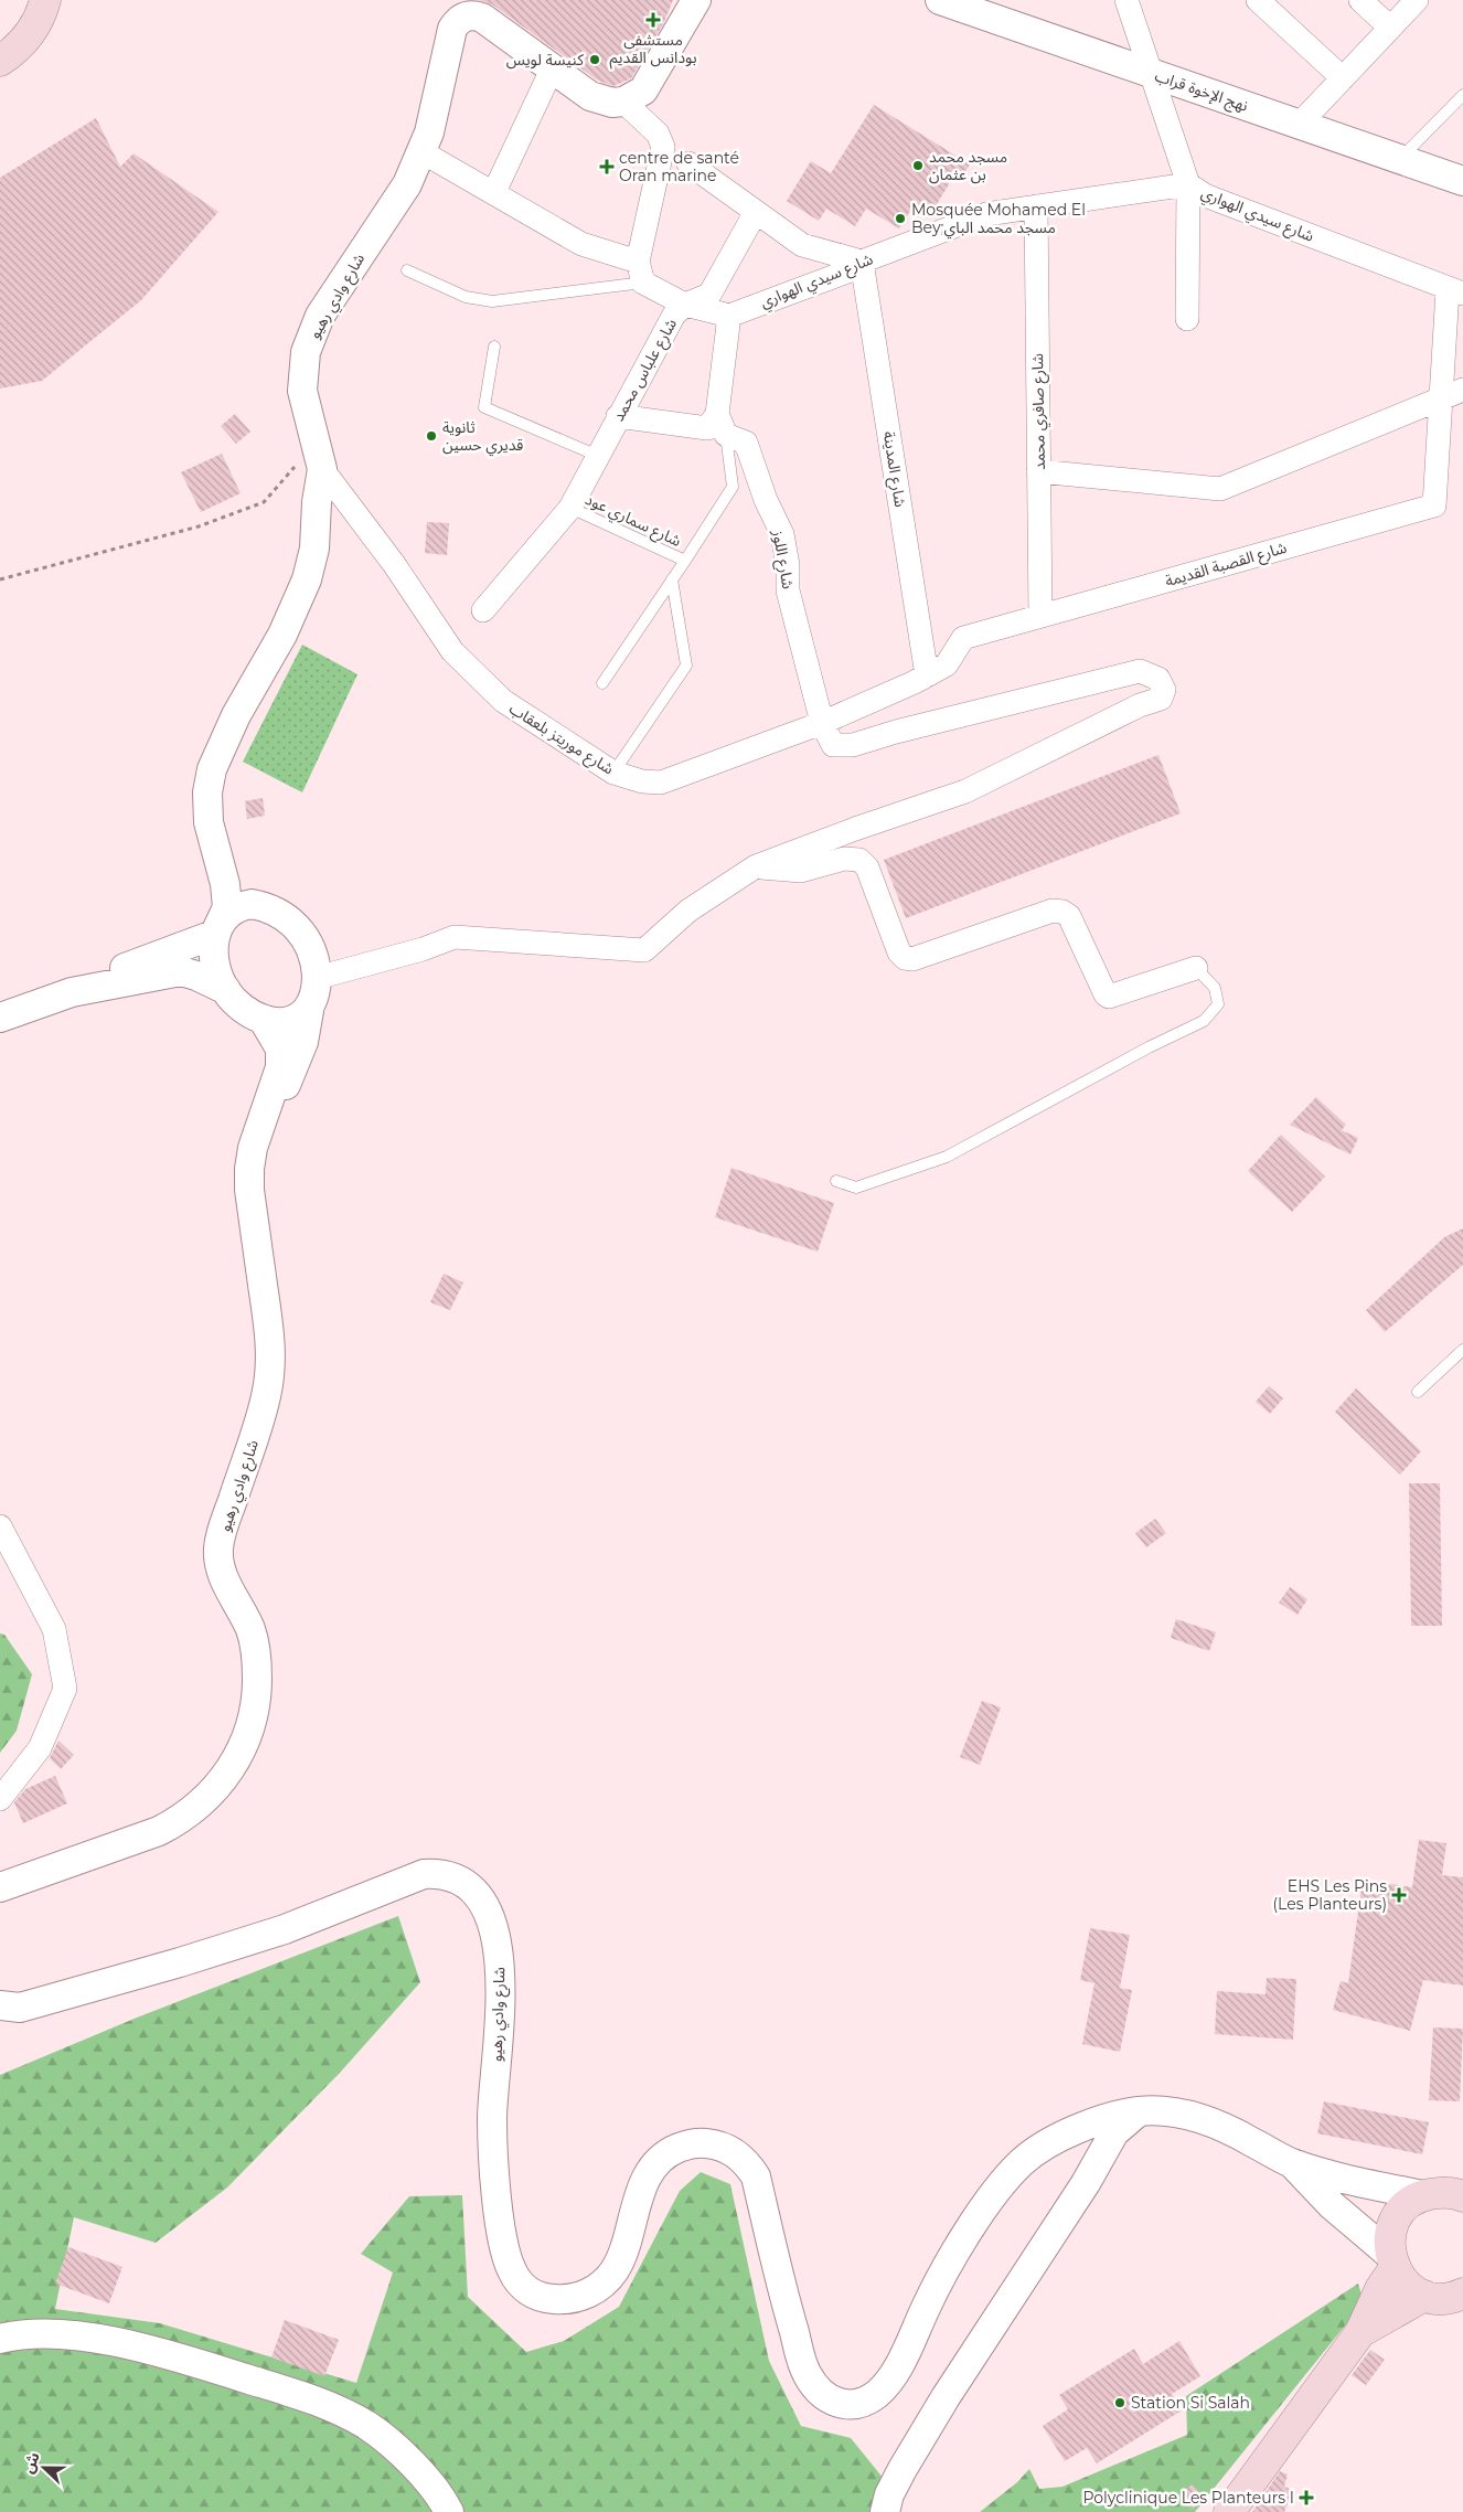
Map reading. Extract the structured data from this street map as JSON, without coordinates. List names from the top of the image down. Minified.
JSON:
{"streets":{"street":["نهج الإخوة قراب","شارع سيدي الهواري","شارع وادي رهيو","شارع علباس محمد","شارع صافري محمد","شارع المدينة","شارع اللوز","شارع القصبة القديمة","شارع موريتز بلعقاب"],"lane":["شارع سماري عود"]},"crossings":[["شارع سيدي الهواري","شارع صافري محمد"],["شارع سيدي الهواري","شارع المدينة"],["شارع سيدي الهواري","شارع القصبة القديمة"],["شارع وادي رهيو","شارع موريتز بلعقاب"],["شارع علباس محمد","شارع سماري عود"],["شارع صافري محمد","شارع القصبة القديمة"],["شارع المدينة","شارع القصبة القديمة"],["شارع المدينة","شارع موريتز بلعقاب"],["شارع سماري عود","شارع اللوز"],["شارع اللوز","شارع موريتز بلعقاب"],["شارع القصبة القديمة","شارع موريتز بلعقاب"]],"places":{"health":["مستشفى بودانس القديم","centre de santé Oran marine","EHS Les Pins (Les Planteurs)","Polyclinique Les Planteurs I"],"other":["كنيسة لويس","مسجد محمد بن عثمان","Mosquée Mohamed El Bey;مسجد محمد الباي","ثانوية قديري حسين","Station Si Salah"]},"north":"left"}
